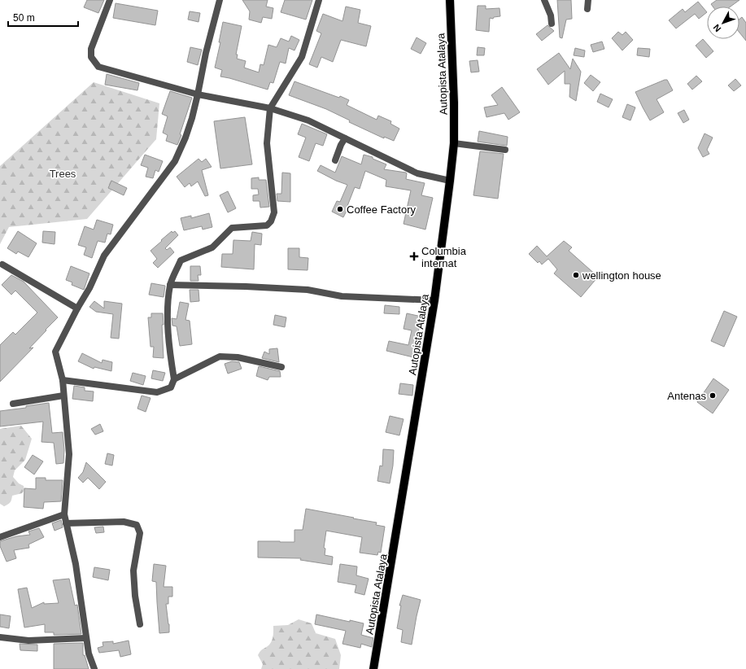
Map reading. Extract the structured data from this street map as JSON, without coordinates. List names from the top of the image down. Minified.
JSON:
{"streets":{"main road":["Autopista Atalaya"]},"parks":["Trees"],"places":{"other":["Coffee Factory","wellington house","Antenas"],"health":["Columbia internat"]},"scale_bar":"50 m","north":"bottom left"}
